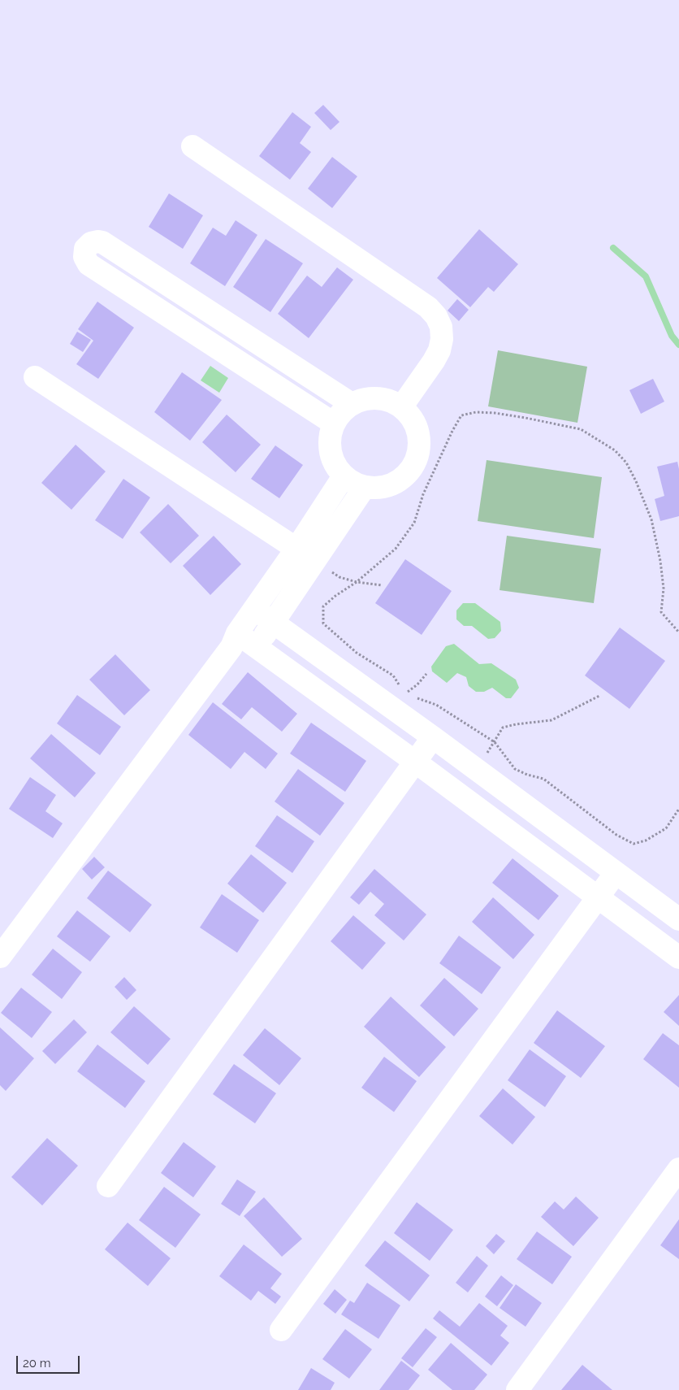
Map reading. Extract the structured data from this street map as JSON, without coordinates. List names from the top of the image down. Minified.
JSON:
{"scale_bar":"20 m"}
